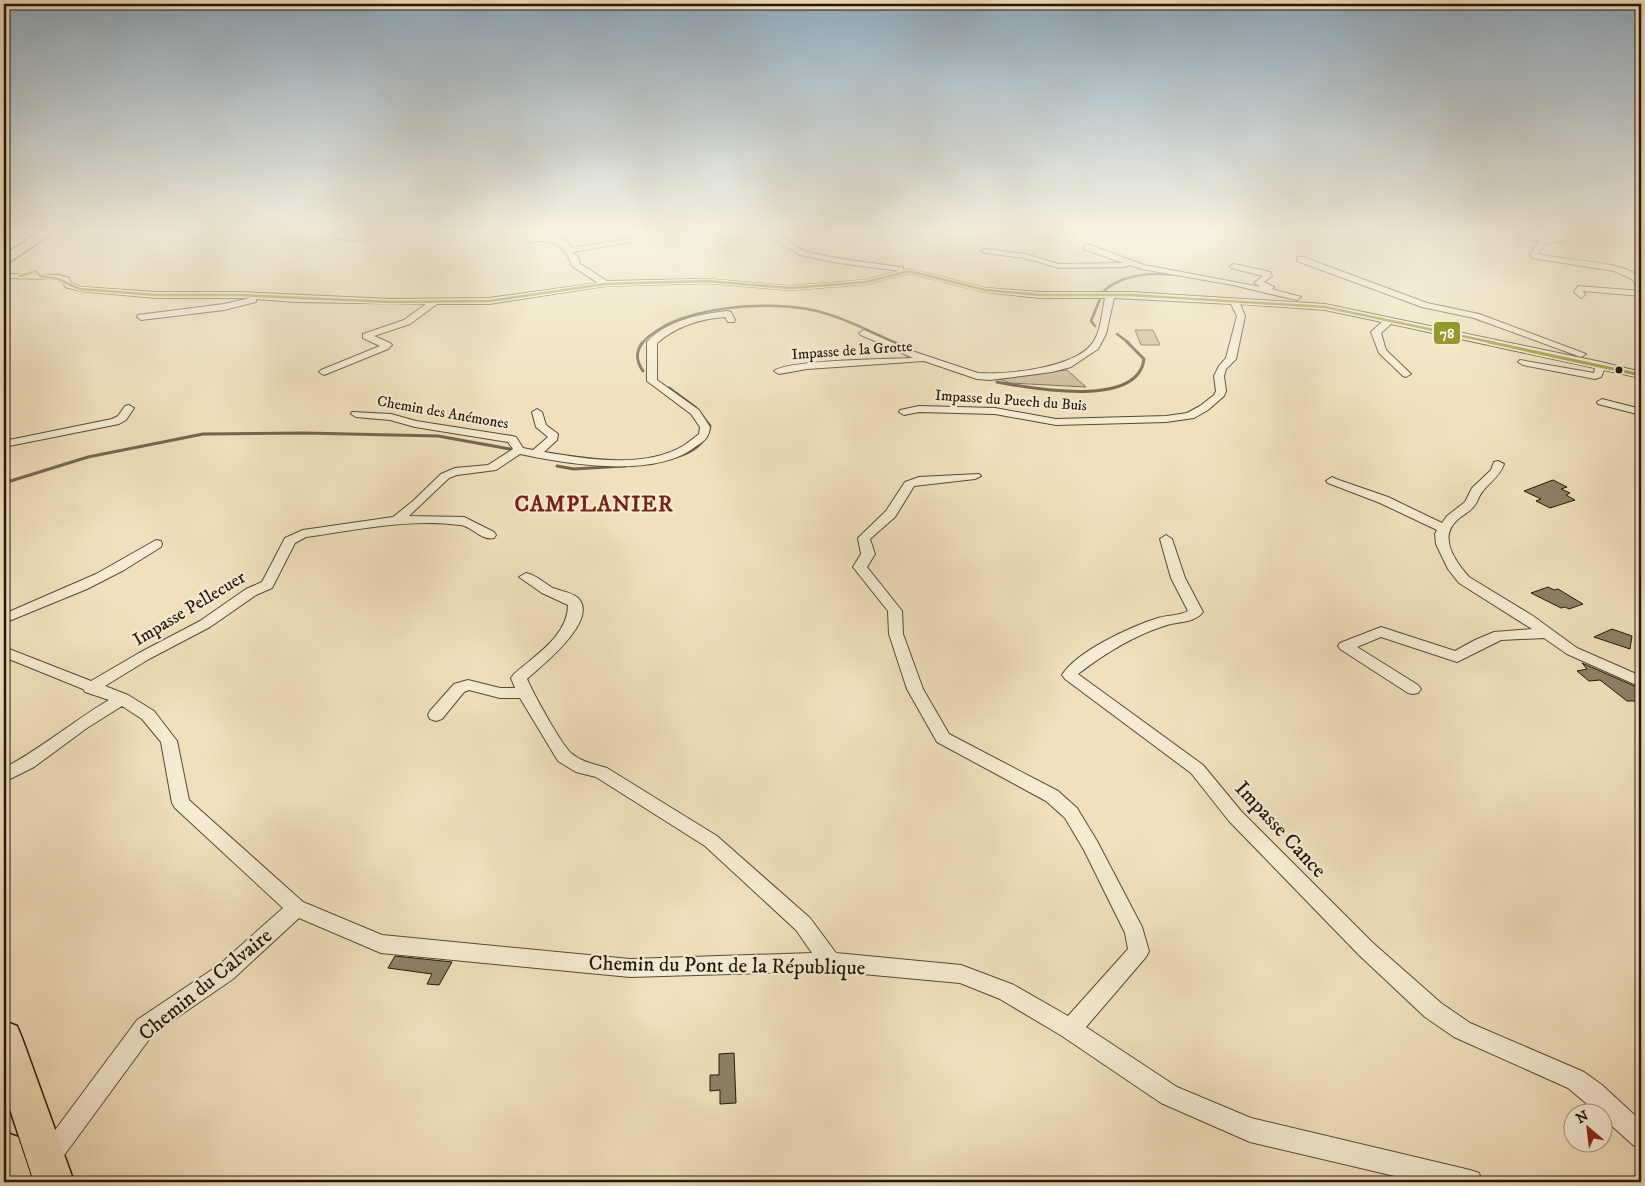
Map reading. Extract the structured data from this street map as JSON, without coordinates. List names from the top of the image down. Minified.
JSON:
{"streets":{"street":["Impasse de la Grotte","Impasse du Puech du Buis","Chemin des Anémones","Impasse Pellecuer","Impasse Cance","Chemin du Pont de la République","Chemin du Calvaire"]},"crossings":[["Chemin des Anémones","Impasse Pellecuer"],["Impasse Pellecuer","Chemin du Pont de la République"],["Chemin du Pont de la République","Chemin du Calvaire"]],"districts":["CAMPLANIER"],"lines":["transit line 78"],"north":"top left"}
